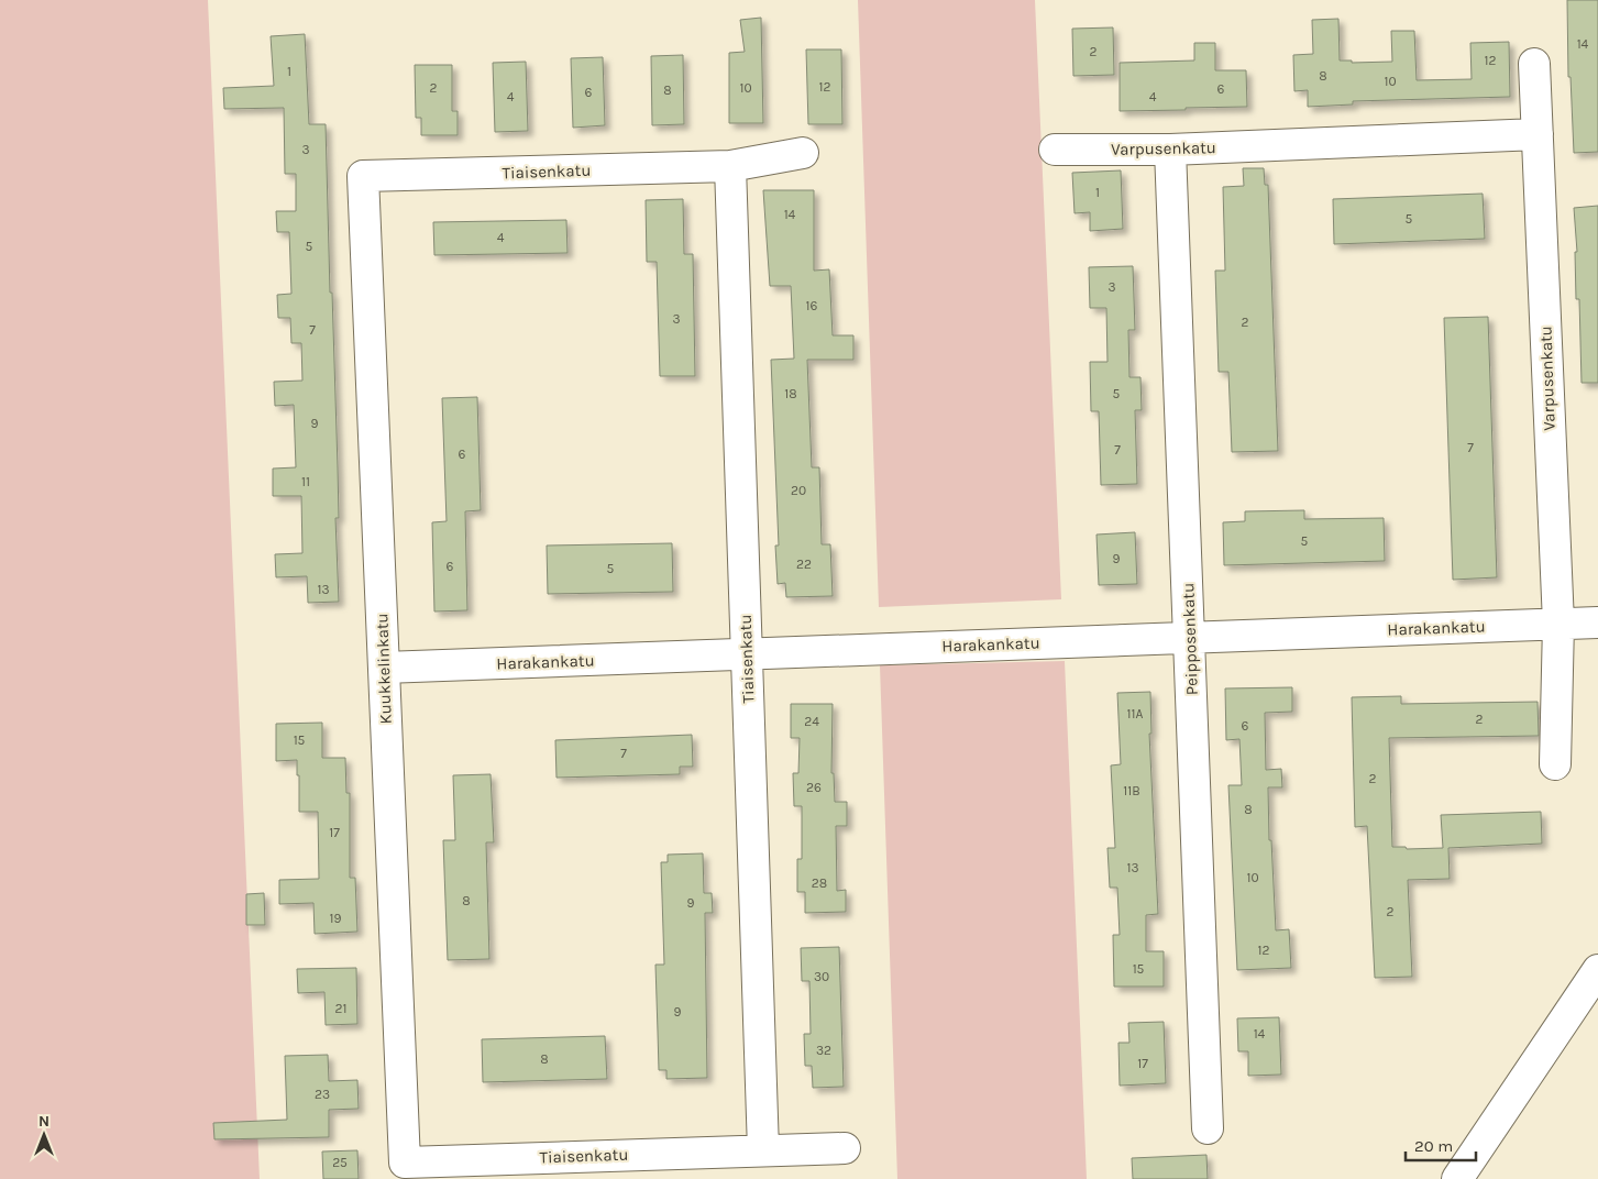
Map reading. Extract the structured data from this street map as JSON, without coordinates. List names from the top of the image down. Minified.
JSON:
{"streets":{"street":["Varpusenkatu","Tiaisenkatu","Harakankatu","Peipposenkatu","Kuukkelinkatu"]},"crossings":[["Varpusenkatu","Harakankatu"],["Varpusenkatu","Peipposenkatu"],["Tiaisenkatu","Harakankatu"],["Tiaisenkatu","Kuukkelinkatu"],["Harakankatu","Peipposenkatu"],["Harakankatu","Kuukkelinkatu"]],"house_numbers":["14","2","12","1","8","10","12","2","10","6","8","6","4","4","3","1","14","5","4","5","3","16","3","2","7","18","5","9","7","7","6","11","20","5","9","22","6","5","13","11A","2","24","6","15","7","2","26","11B","8","17","13","10","28","8","9","2","19","12","15","30","21","9","14","32","8","17","23","25"],"scale_bar":"20 m","north":"top"}
